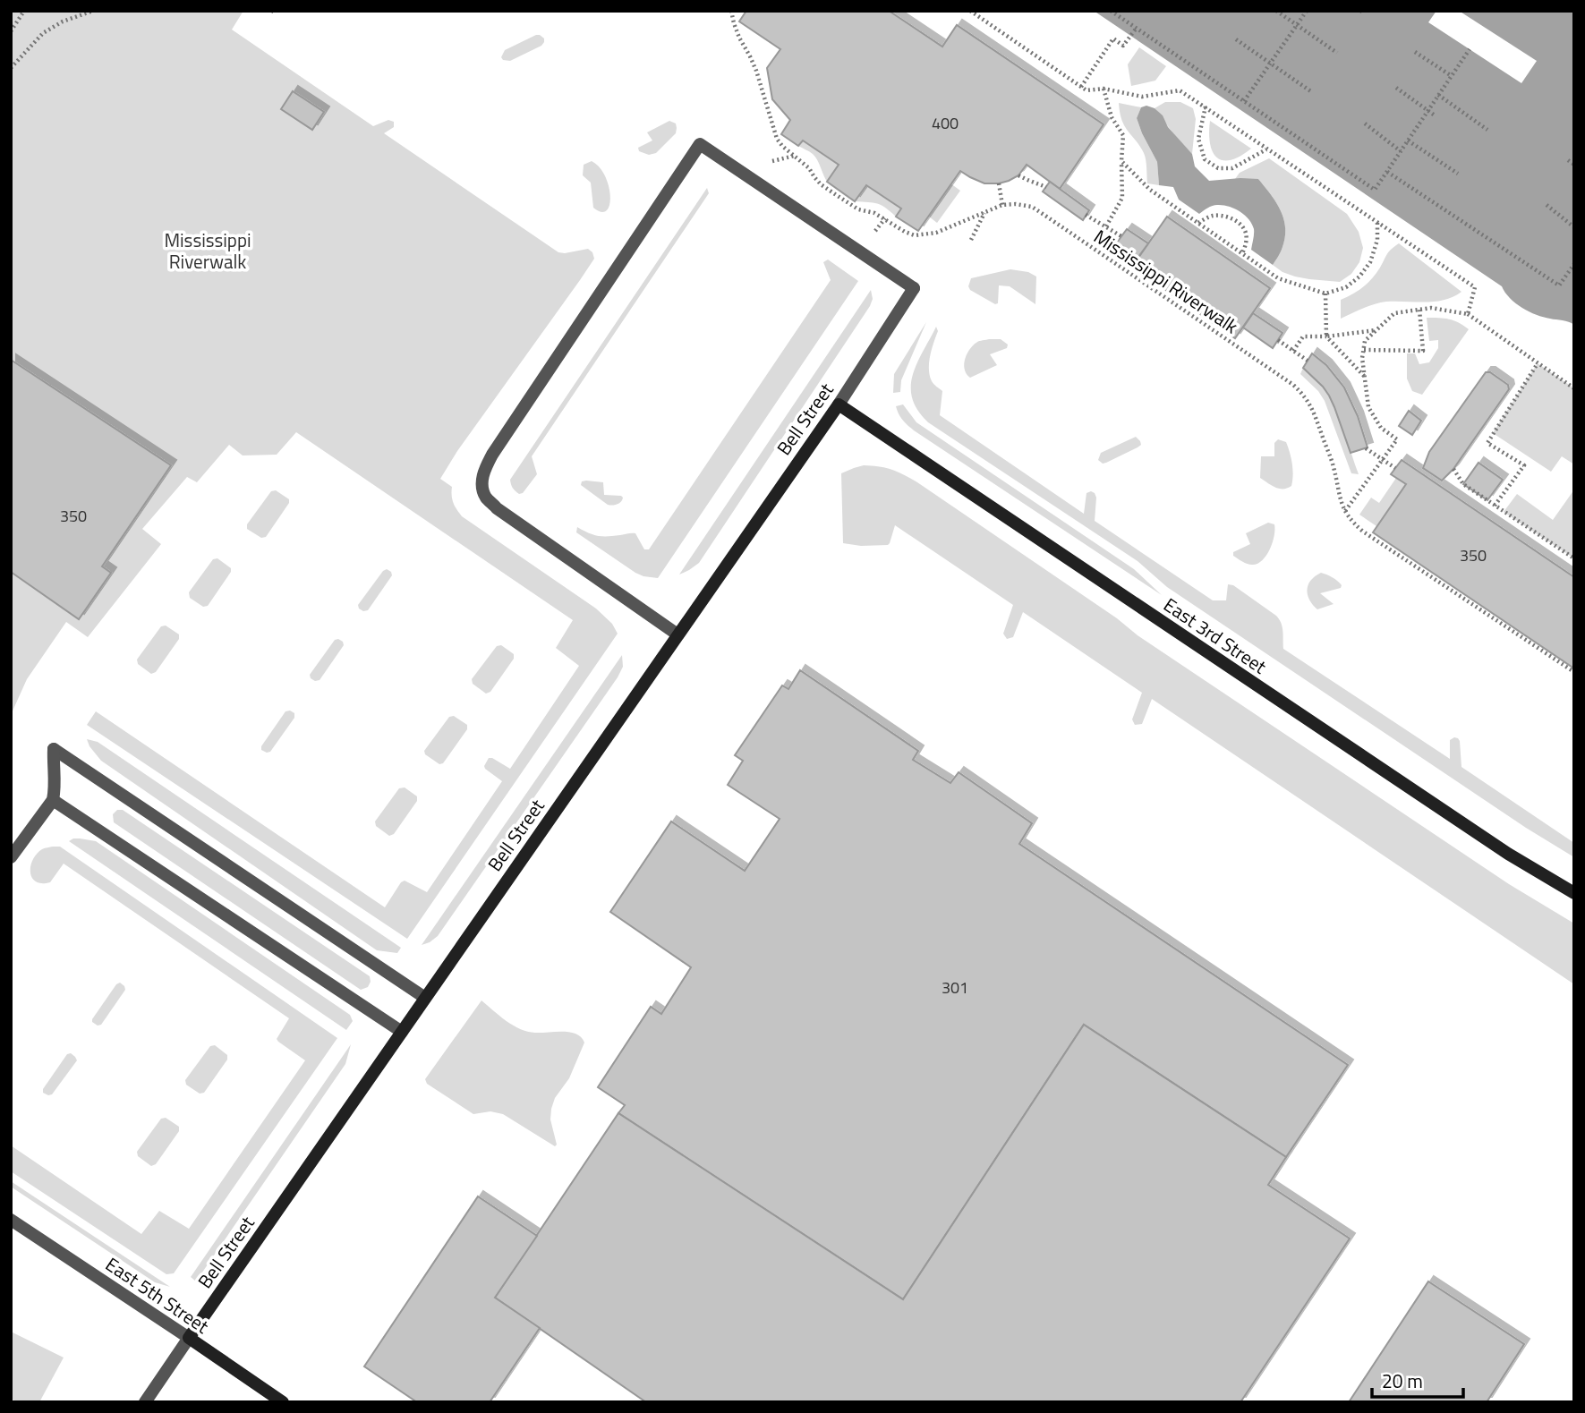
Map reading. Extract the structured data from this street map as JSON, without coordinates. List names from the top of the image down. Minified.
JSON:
{"streets":{"street":["Bell Street","East 3rd Street","East 5th Street"],"path":["Mississippi Riverwalk"]},"crossings":[["Bell Street","East 3rd Street"],["Bell Street","East 5th Street"]],"parks":["Mississippi Riverwalk"],"house_numbers":["400","350","350","301"],"scale_bar":"20 m"}
